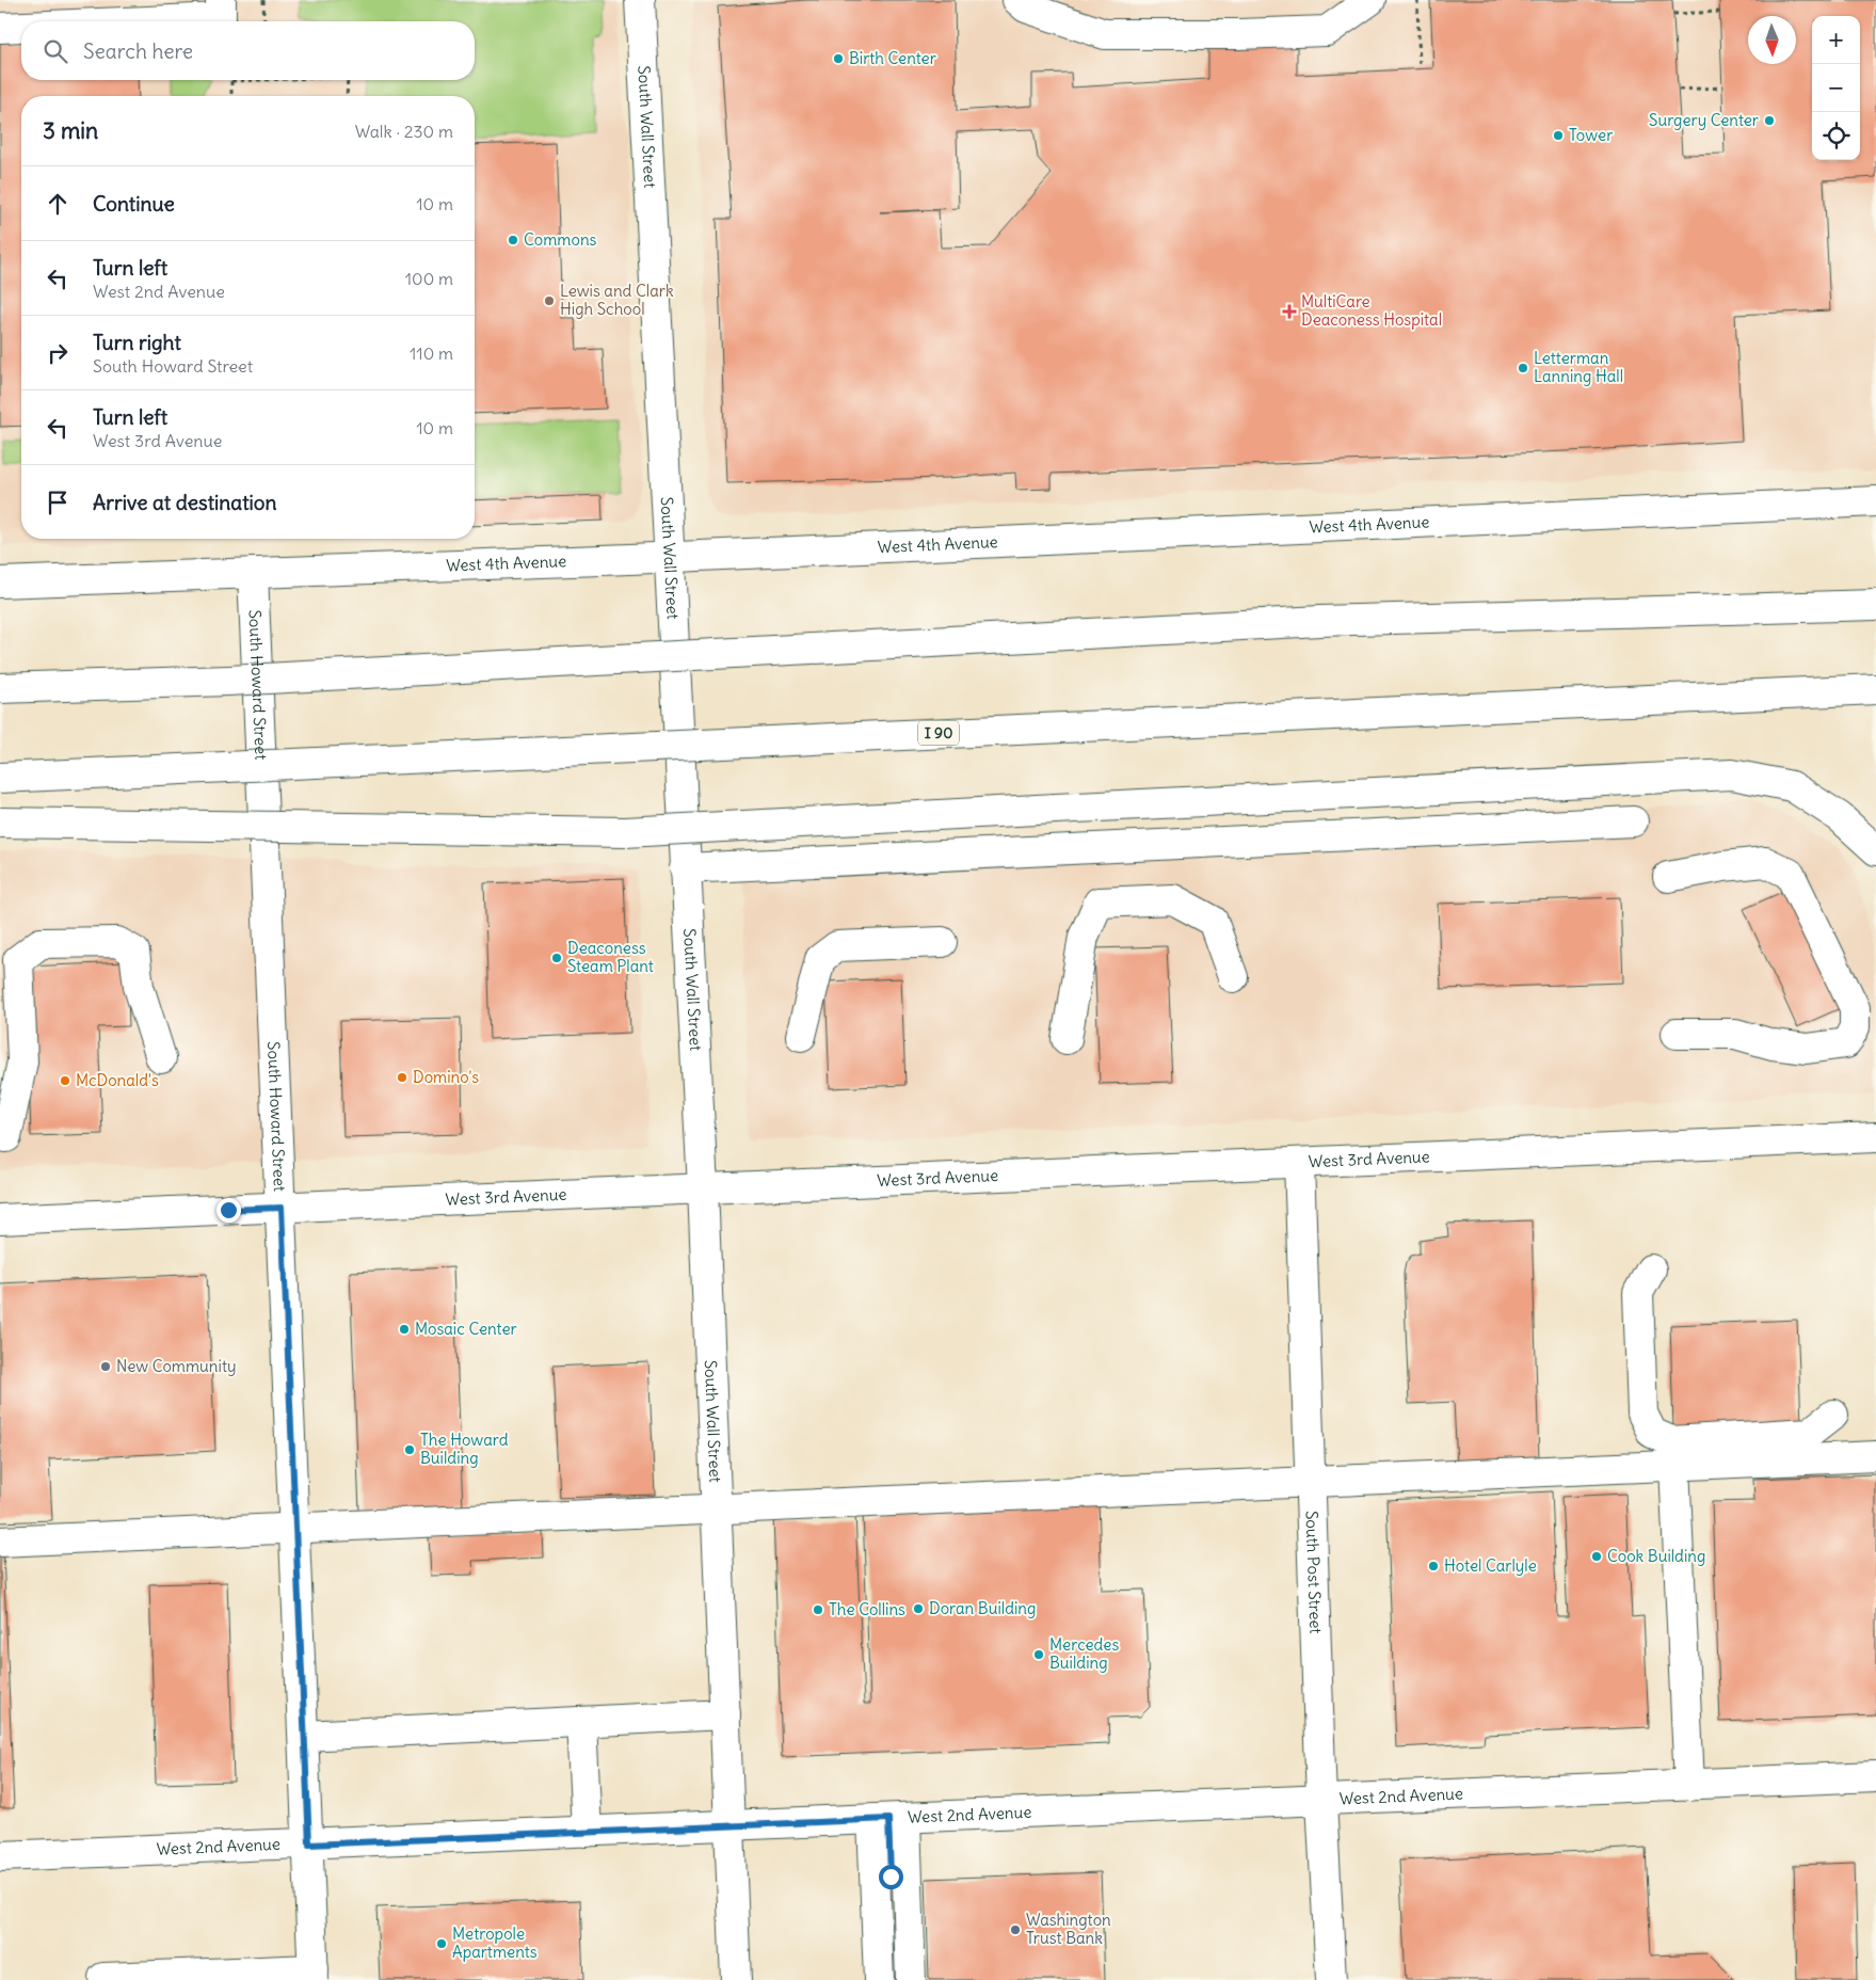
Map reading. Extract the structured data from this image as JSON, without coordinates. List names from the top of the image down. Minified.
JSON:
{"streets":{"main road":["South Wall Street","West 4th Avenue","South Howard Street","I 90","West 3rd Avenue","South Post Street","West 2nd Avenue"]},"crossings":[["South Wall Street","West 4th Avenue"],["South Wall Street","West 3rd Avenue"],["South Wall Street","West 2nd Avenue"],["West 4th Avenue","South Howard Street"],["South Howard Street","West 3rd Avenue"],["South Howard Street","West 2nd Avenue"],["West 3rd Avenue","South Post Street"],["South Post Street","West 2nd Avenue"]],"places":{"other":["Birth Center","Surgery Center","Tower","Commons","Lewis and Clark High School","Letterman Lanning Hall","Deaconess Steam Plant","Domino's","McDonald's","Mosaic Center","New Community","The Howard Building","Cook Building","Hotel Carlyle","Doran Building","The Collins","Mercedes Building","Washington Trust Bank","Metropole Apartments"],"health":["MultiCare Deaconess Hospital"]},"north":"bottom","page":{"map_buttons":["+","−"],"search":"Search here","heading":["3 min","Walk · 230 m"],"list":[["Continue","10 m"],["Turn left","West 2nd Avenue","100 m"],["Turn right","South Howard Street","110 m"],["Turn left","West 3rd Avenue","10 m"],"Arrive at destination"]}}
